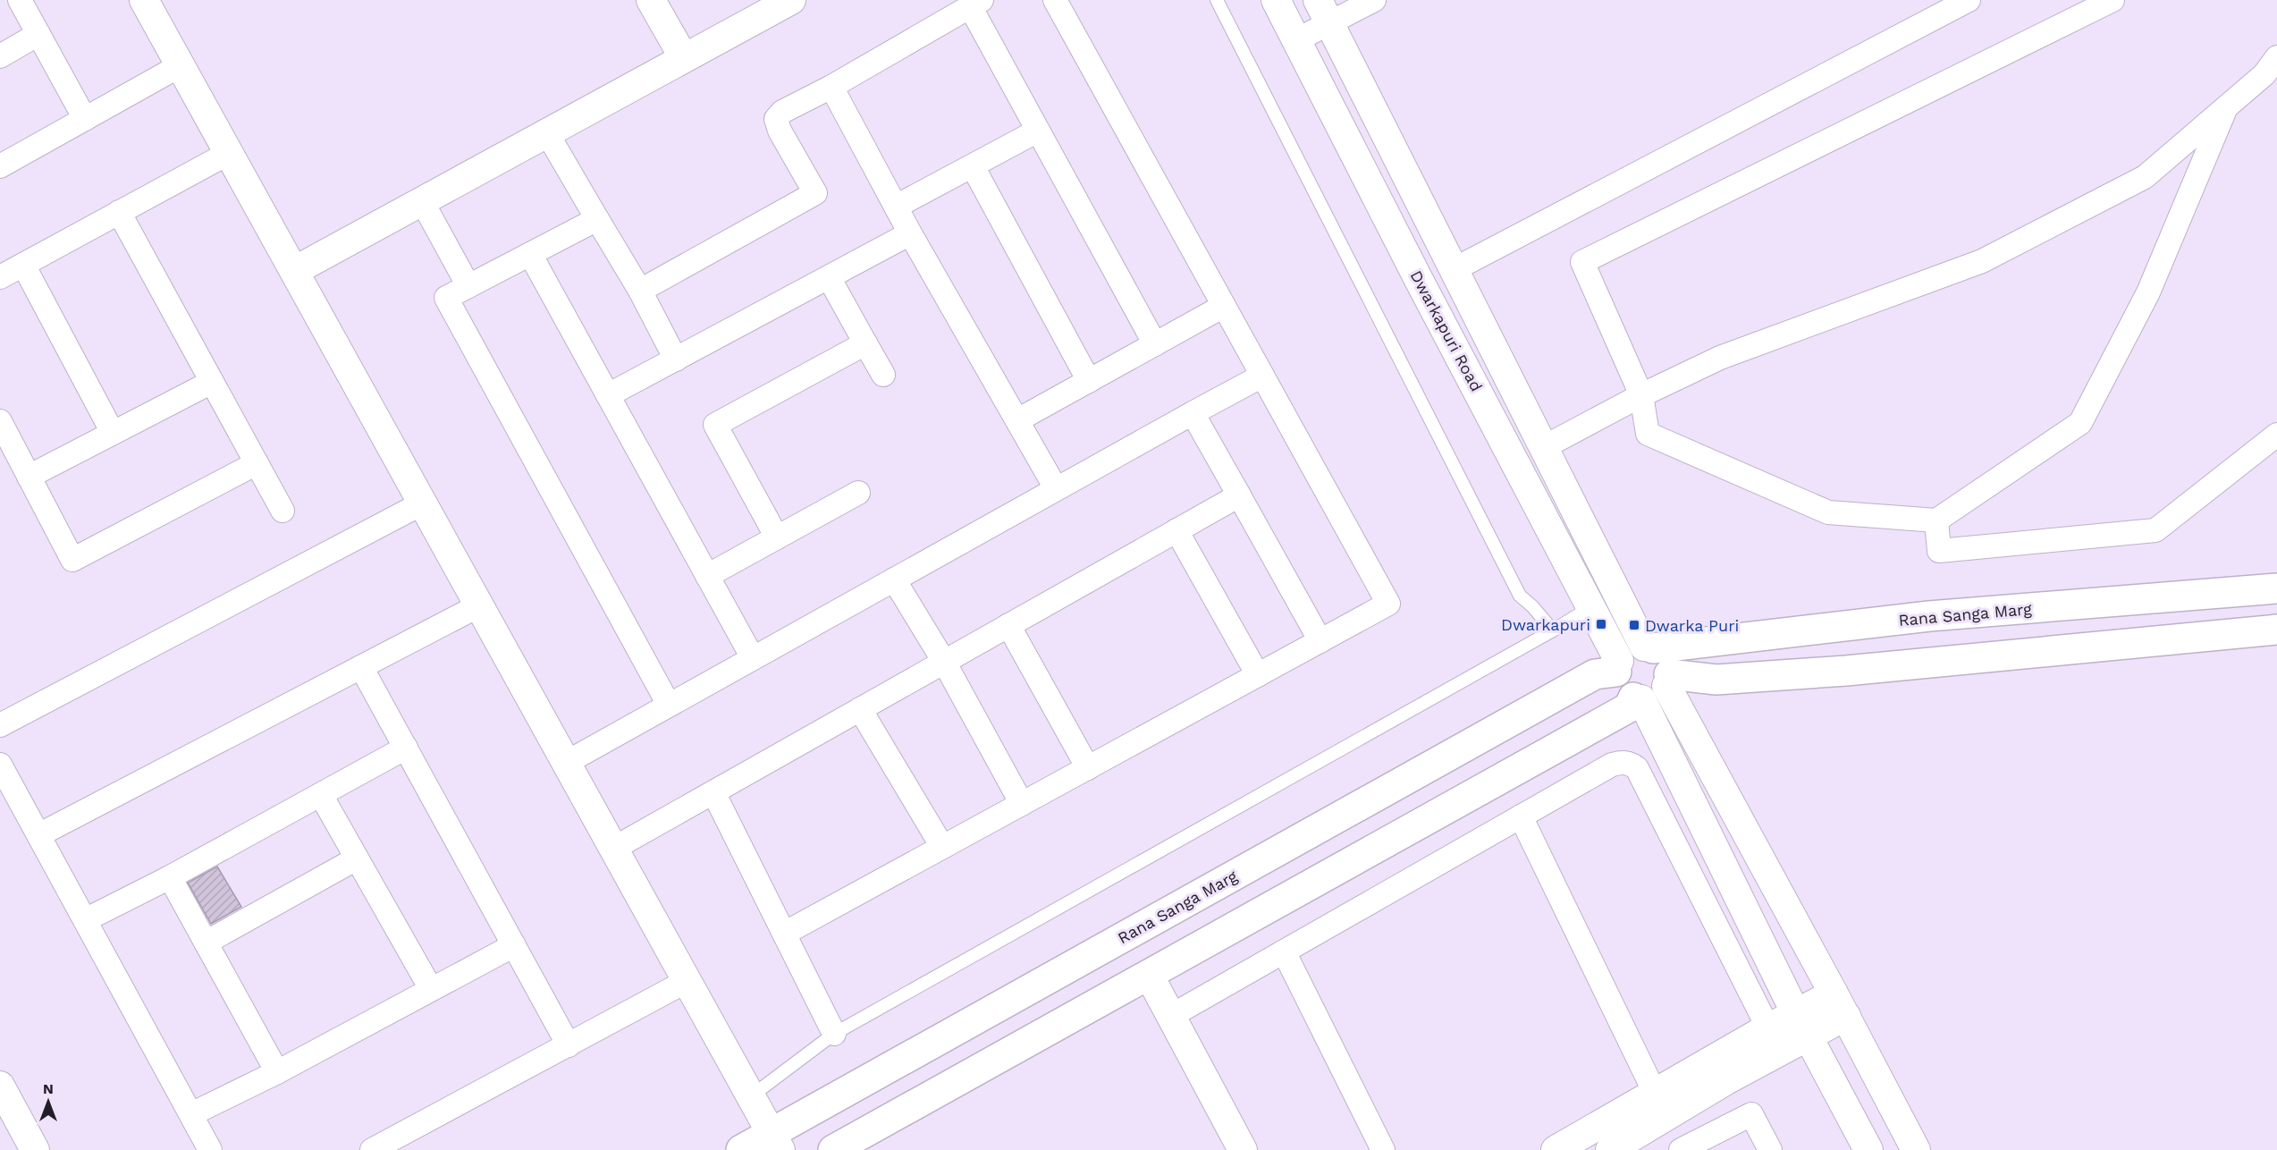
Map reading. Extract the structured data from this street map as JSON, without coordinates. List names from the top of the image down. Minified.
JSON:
{"streets":{"main road":["Rana Sanga Marg"],"street":["Dwarkapuri Road"]},"crossings":[["Dwarkapuri Road","Rana Sanga Marg"]],"places":{"transit":["Dwarkapuri","Dwarka Puri"]},"north":"top"}
